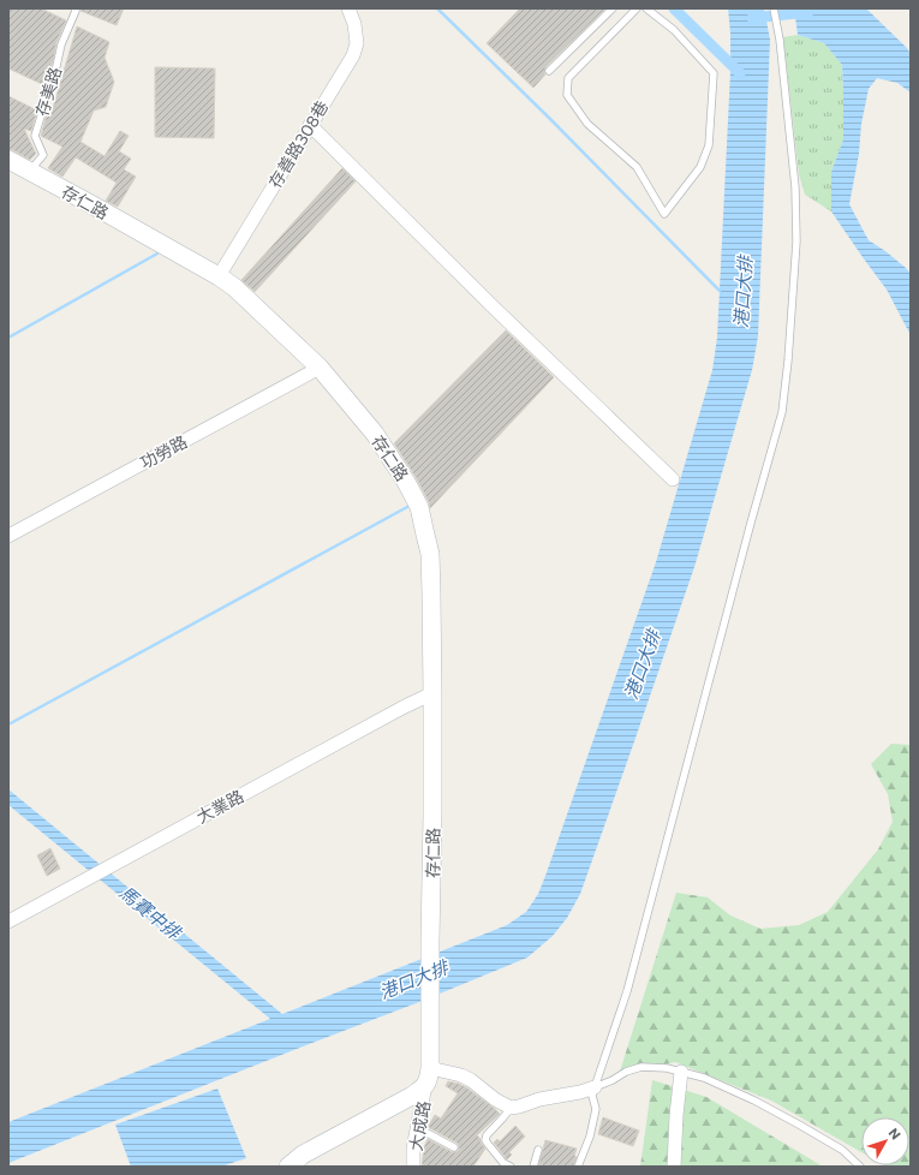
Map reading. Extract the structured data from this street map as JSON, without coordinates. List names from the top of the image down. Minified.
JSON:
{"streets":{"street":["存善路308巷","存仁路","功勞路","大業路","大成路"],"lane":["存美路"]},"crossings":[["存美路","存仁路"],["存善路308巷","存仁路"],["存仁路","功勞路"],["存仁路","大業路"],["存仁路","大成路"]],"water":["港口大排","馬賽中排"],"north":"top right"}
